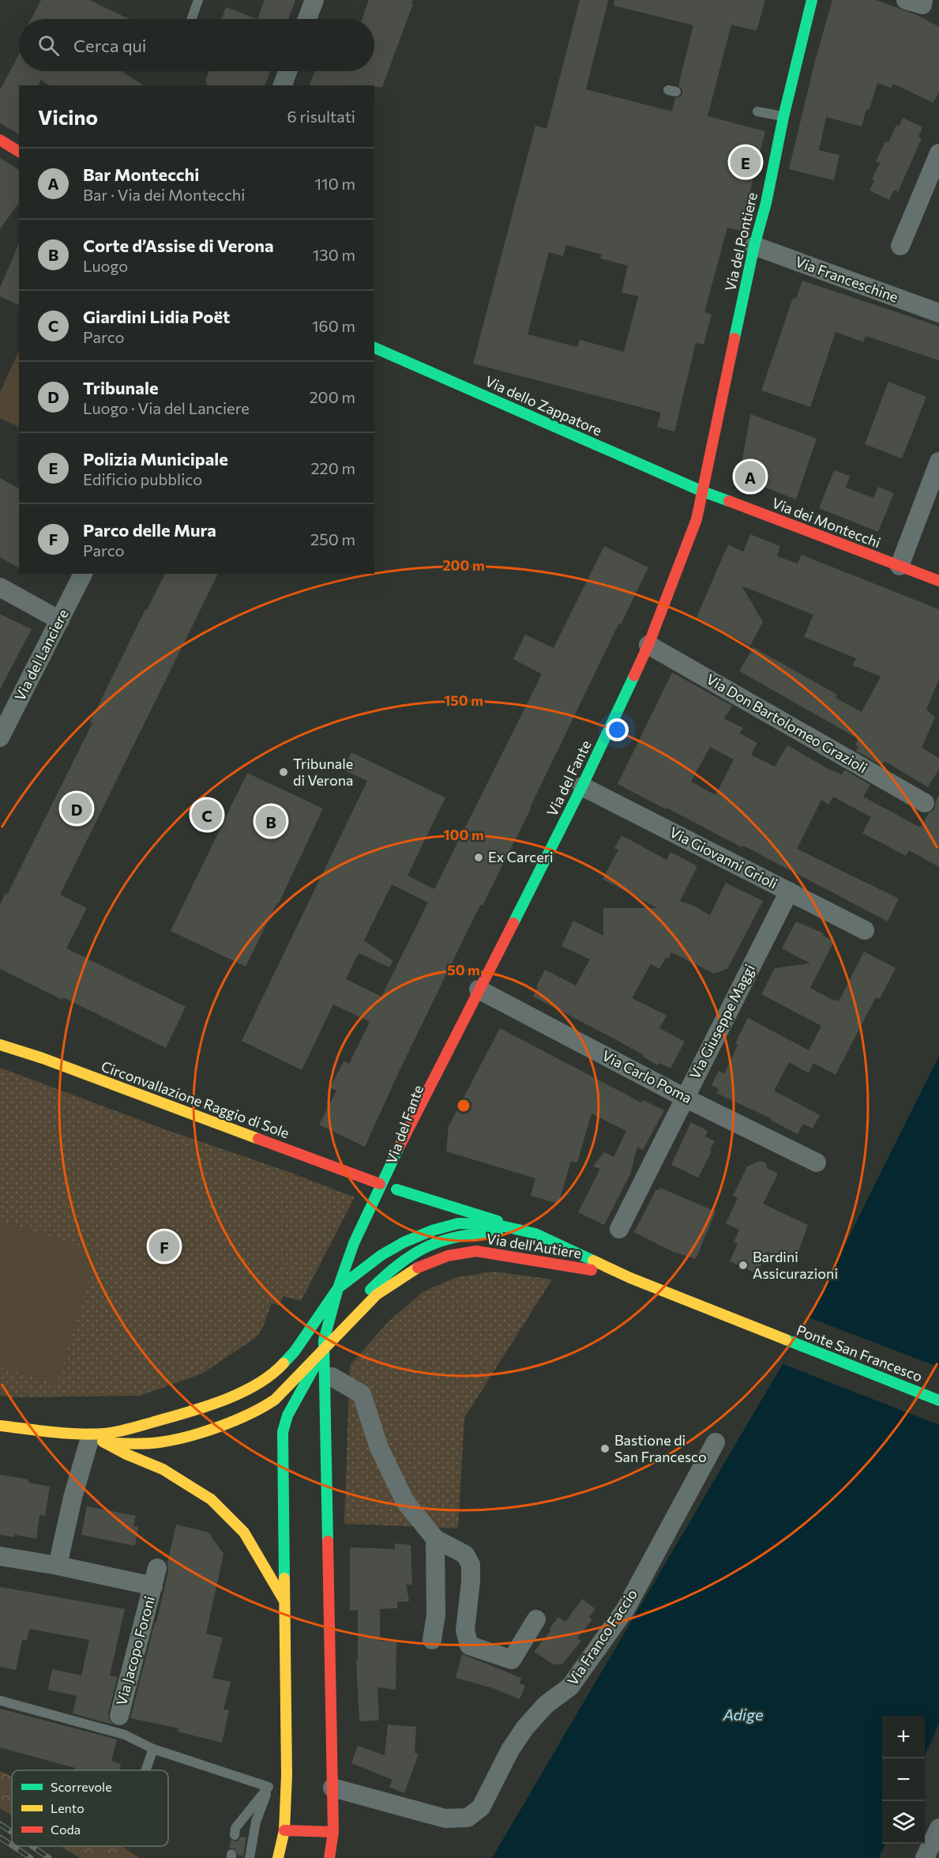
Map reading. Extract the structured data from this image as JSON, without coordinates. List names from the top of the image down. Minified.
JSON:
{"streets":{"main road":["Via del Pontiere","Via dello Zappatore","Via dei Montecchi","Via del Fante","Circonvallazione Raggio di Sole","Via dell'Autiere","Ponte San Francesco"],"street":["Via Franceschine","Via del Lanciere","Via Don Bartolomeo Grazioli","Via Giovanni Grioli","Via Giuseppe Maggi","Via Carlo Poma","Via Franco Faccio","Via Jacopo Foroni"]},"crossings":[["Via del Pontiere","Via Franceschine"],["Via del Pontiere","Via dello Zappatore"],["Via del Pontiere","Via dei Montecchi"],["Via del Pontiere","Via del Fante"],["Via dello Zappatore","Via dei Montecchi"],["Via dello Zappatore","Via del Fante"],["Via dei Montecchi","Via del Fante"],["Via Don Bartolomeo Grazioli","Via del Fante"],["Via del Fante","Via Giovanni Grioli"],["Via del Fante","Via Carlo Poma"],["Via del Fante","Via dell'Autiere"],["Via Giovanni Grioli","Via Giuseppe Maggi"],["Via Giuseppe Maggi","Via Carlo Poma"],["Circonvallazione Raggio di Sole","Via dell'Autiere"],["Via dell'Autiere","Ponte San Francesco"]],"water":["Adige"],"places":["Tribunale di Verona","Ex Carceri","Bardini Assicurazioni","Bastione di San Francesco"],"legend":["Scorrevole","Lento","Coda"],"page":{"search":"Cerca qui","heading":["Vicino","6 risultati"],"pins":["E","A","D","C","B","F"],"list":[{"mark":"A","name":"Bar Montecchi","note":"Bar · Via dei Montecchi","value":"110 m"},{"mark":"B","name":"Corte d’Assise di Verona","note":"Luogo","value":"130 m"},{"mark":"C","name":"Giardini Lidia Poët","note":"Parco","value":"160 m"},{"mark":"D","name":"Tribunale","note":"Luogo · Via del Lanciere","value":"200 m"},{"mark":"E","name":"Polizia Municipale","note":"Edificio pubblico","value":"220 m"},{"mark":"F","name":"Parco delle Mura","note":"Parco","value":"250 m"}],"map_buttons":["+","−"]},"rings":["200 m","150 m","100 m","50 m"]}
